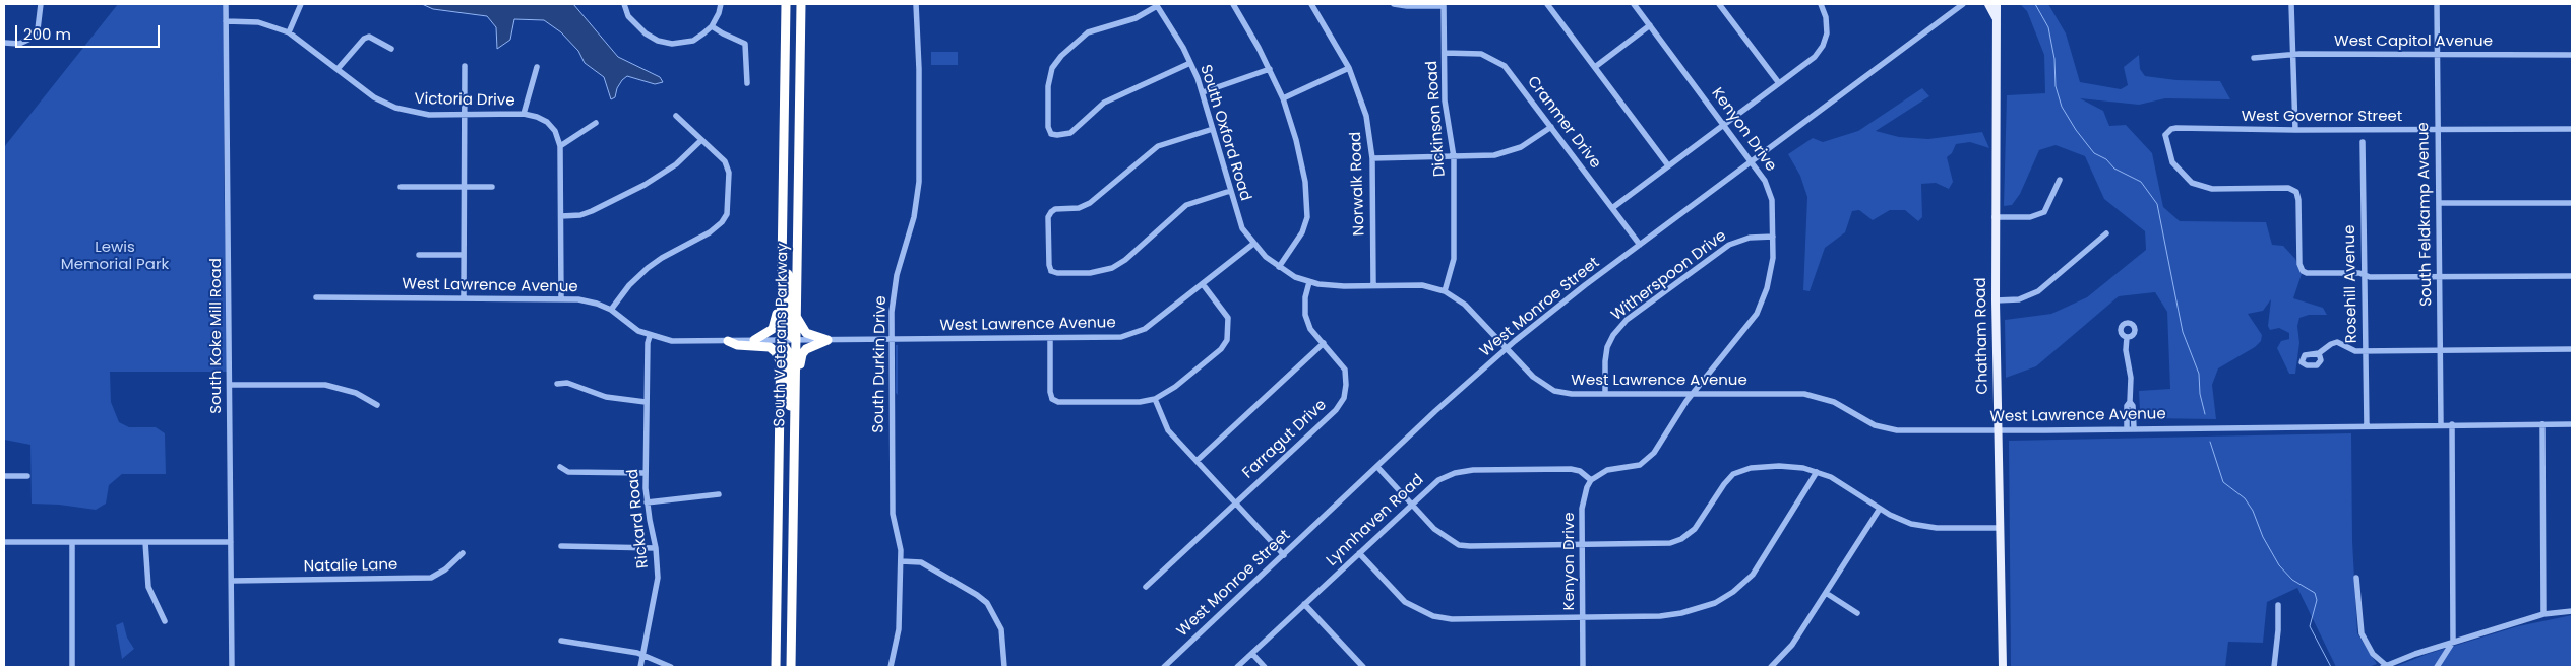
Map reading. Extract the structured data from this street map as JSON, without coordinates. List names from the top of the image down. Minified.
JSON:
{"streets":{"highway":["South Veterans Parkway"],"main road":["Chatham Road"],"street":["West Capitol Avenue","Victoria Drive","West Governor Street","Dickinson Road","Cranmer Drive","Kenyon Drive","South Oxford Road","Norwalk Road","South Feldkamp Avenue","Witherspoon Drive","Rosehill Avenue","West Lawrence Avenue","West Monroe Street","South Koke Mill Road","South Durkin Drive","Farragut Drive","Rickard Road","Lynnhaven Road","Natalie Lane"]},"crossings":[["West Capitol Avenue","South Feldkamp Avenue"],["Victoria Drive","West Lawrence Avenue"],["Victoria Drive","South Koke Mill Road"],["West Governor Street","South Feldkamp Avenue"],["West Governor Street","Rosehill Avenue"],["Dickinson Road","Cranmer Drive"],["Dickinson Road","West Lawrence Avenue"],["Cranmer Drive","West Monroe Street"],["Kenyon Drive","Witherspoon Drive"],["Kenyon Drive","West Lawrence Avenue"],["Kenyon Drive","West Monroe Street"],["Kenyon Drive","Lynnhaven Road"],["South Oxford Road","West Lawrence Avenue"],["Norwalk Road","West Lawrence Avenue"],["South Feldkamp Avenue","West Lawrence Avenue"],["Witherspoon Drive","West Lawrence Avenue"],["Rosehill Avenue","West Lawrence Avenue"],["West Lawrence Avenue","West Monroe Street"],["West Lawrence Avenue","South Veterans Parkway"],["West Lawrence Avenue","Chatham Road"],["West Lawrence Avenue","South Durkin Drive"],["West Lawrence Avenue","Farragut Drive"],["West Lawrence Avenue","Rickard Road"],["South Koke Mill Road","Natalie Lane"]],"parks":["Lewis Memorial Park"],"scale_bar":"200 m"}
